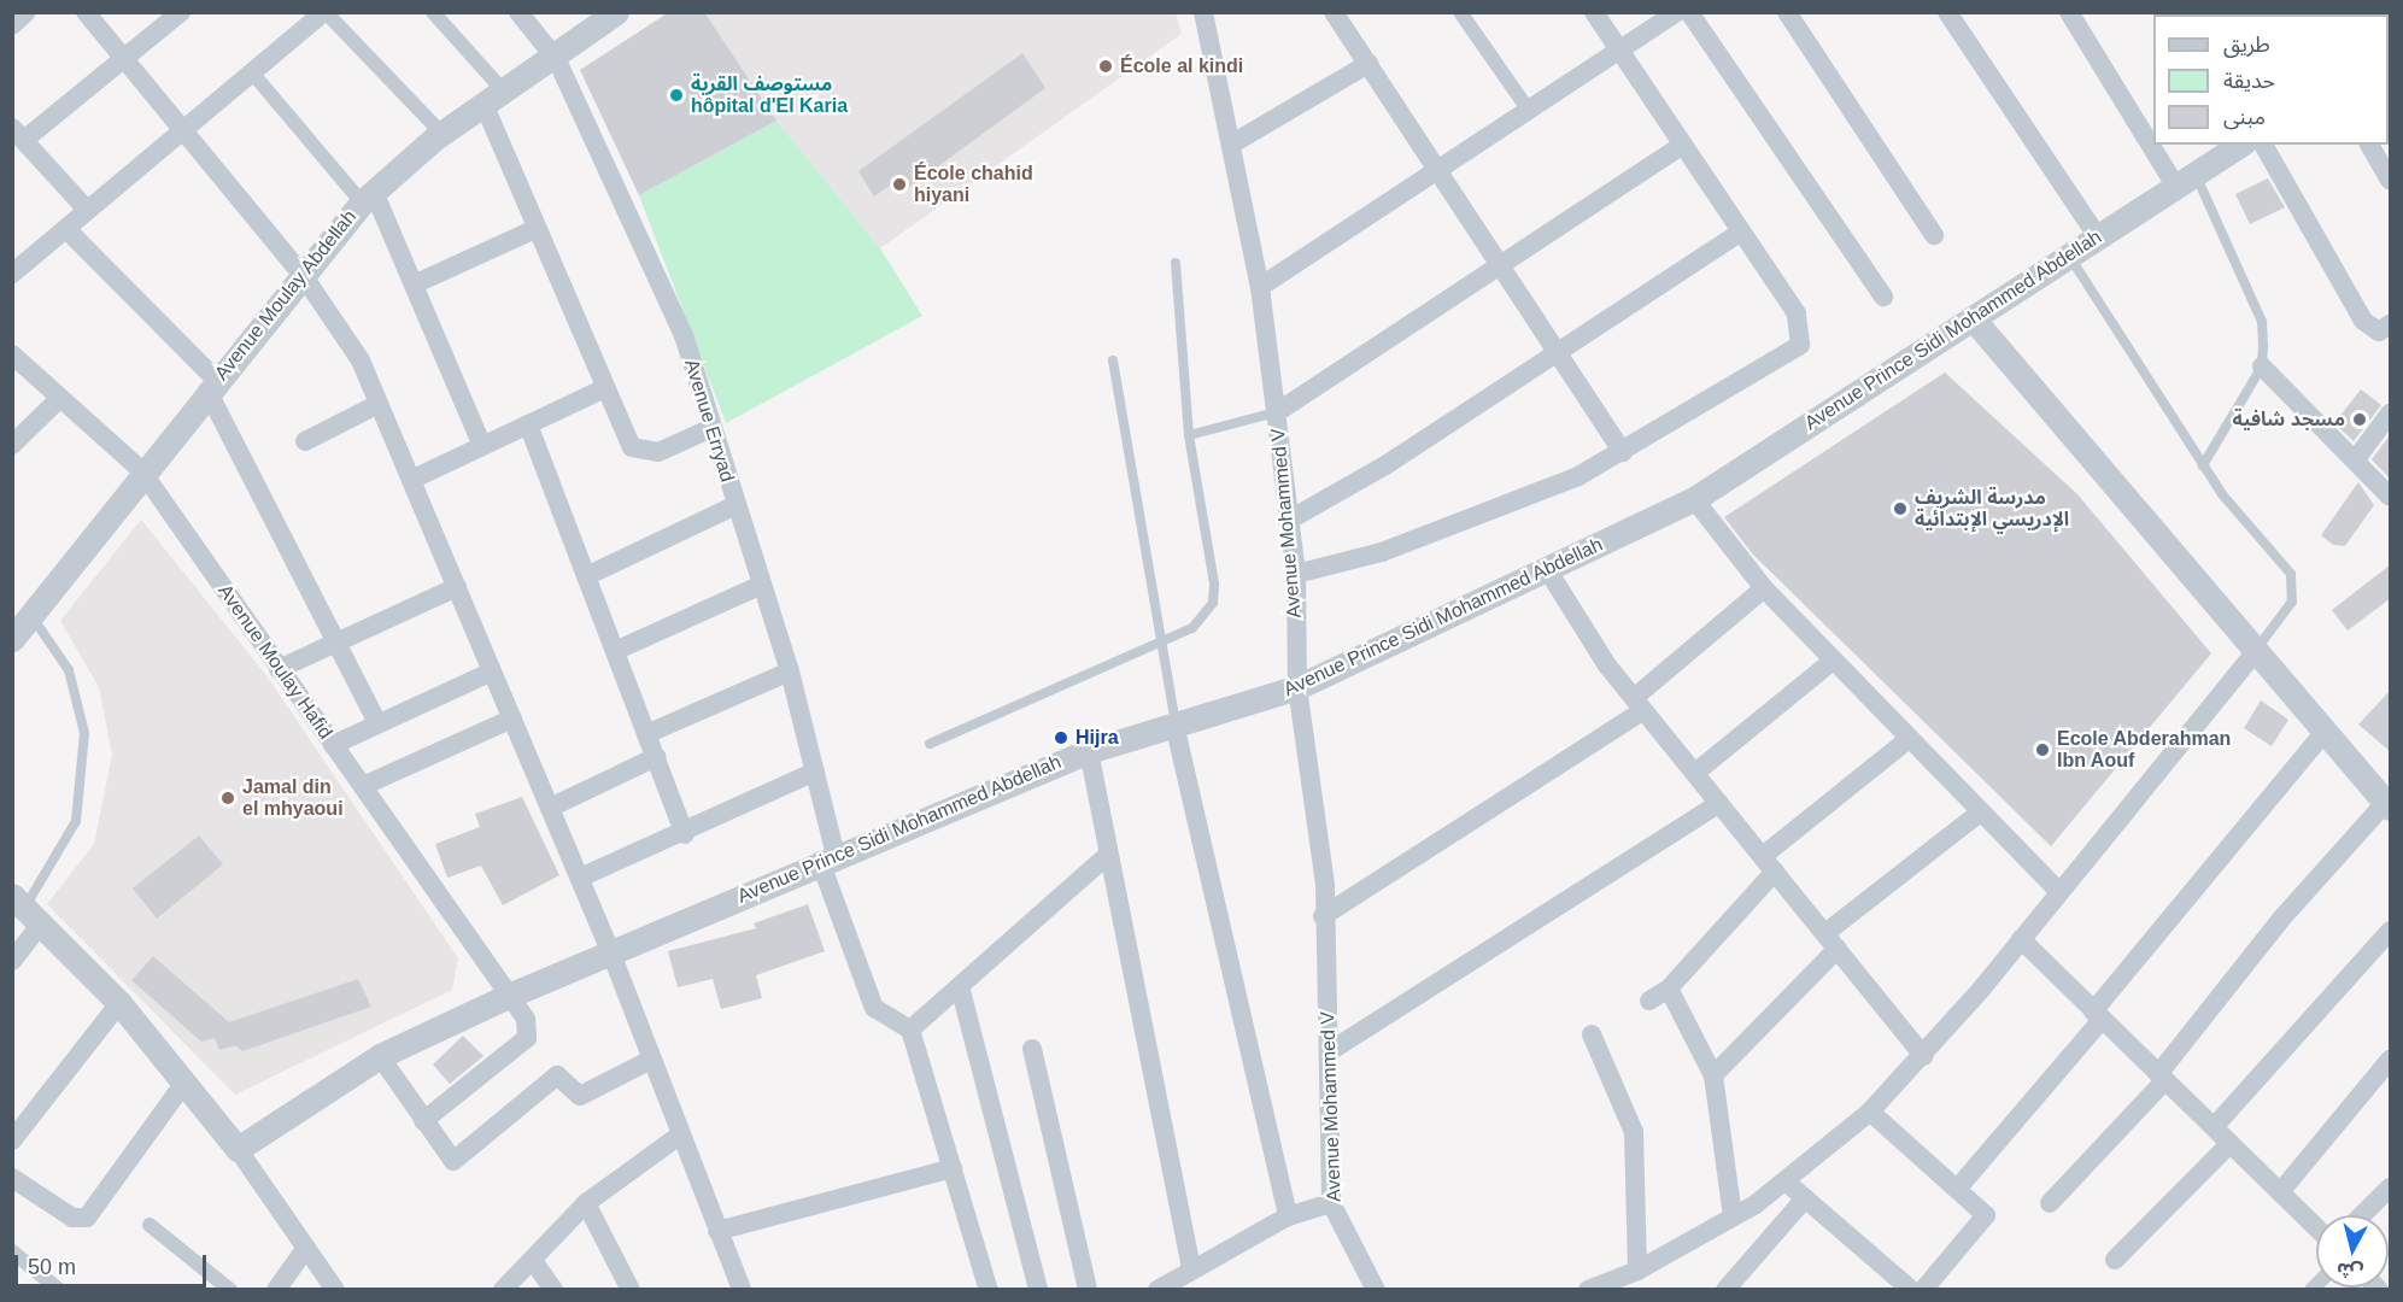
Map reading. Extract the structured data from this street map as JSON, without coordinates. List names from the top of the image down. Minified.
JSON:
{"streets":{"street":["Avenue Moulay Abdellah","Avenue Prince Sidi Mohammed Abdellah","Avenue Erryad","Avenue Mohammed V","Avenue Moulay Hafid"]},"crossings":[["Avenue Moulay Abdellah","Avenue Erryad"],["Avenue Moulay Abdellah","Avenue Moulay Hafid"],["Avenue Prince Sidi Mohammed Abdellah","Avenue Erryad"],["Avenue Prince Sidi Mohammed Abdellah","Avenue Mohammed V"],["Avenue Prince Sidi Mohammed Abdellah","Avenue Moulay Hafid"]],"places":["École al kindi","مستوصف القرية hôpital d'El Karia","École chahid hiyani","مسجد شافية","مدرسة الشريف الإدريسي الإبتدائية","Hijra","Ecole Abderahman Ibn Aouf","Jamal din el mhyaoui"],"legend":["طريق","حديقة","مبنى"],"scale_bar":"50 m","north":"bottom"}
